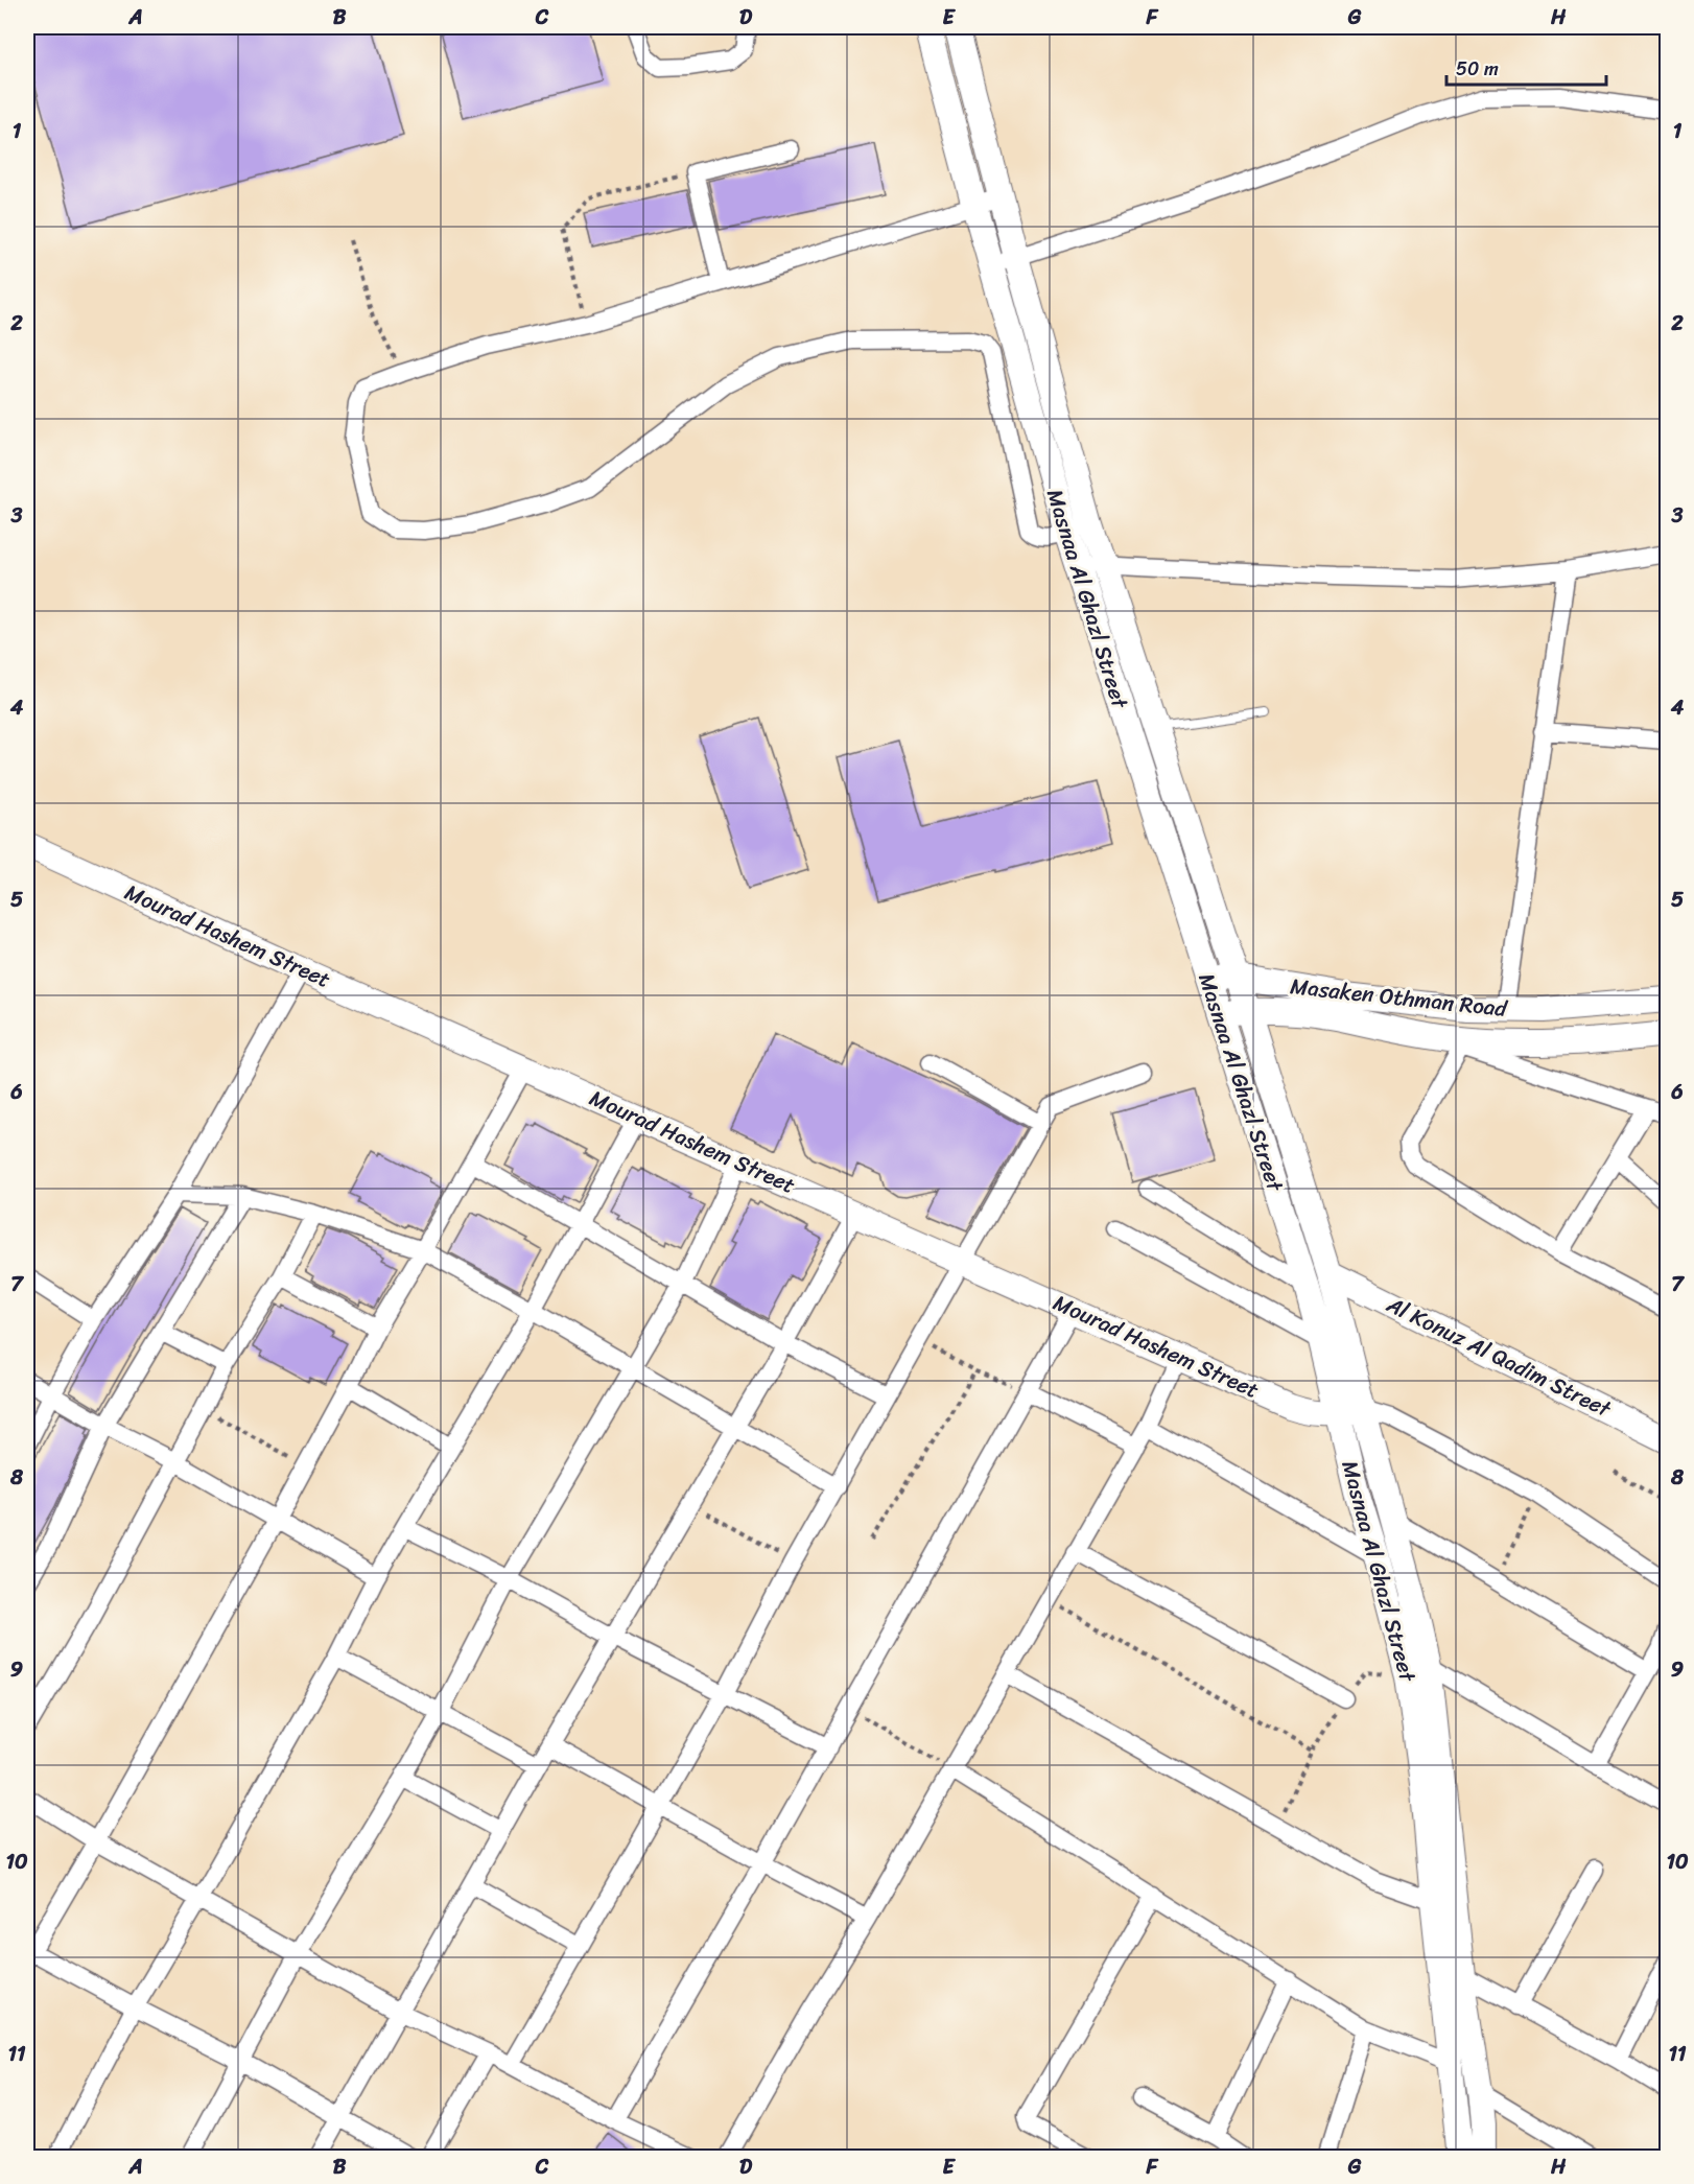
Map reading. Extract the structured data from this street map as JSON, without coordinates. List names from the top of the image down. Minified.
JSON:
{"streets":{"street":["Masnaa Al Ghazl Street","Mourad Hashem Street","Masaken Othman Road","Al Konuz Al Qadim Street"]},"crossings":[["Masnaa Al Ghazl Street","Mourad Hashem Street"],["Masnaa Al Ghazl Street","Masaken Othman Road"],["Masnaa Al Ghazl Street","Al Konuz Al Qadim Street"]],"scale_bar":"50 m","grid":{"columns":["A","B","C","D","E","F","G","H"],"rows":["1","2","3","4","5","6","7","8","9","10","11"]}}
